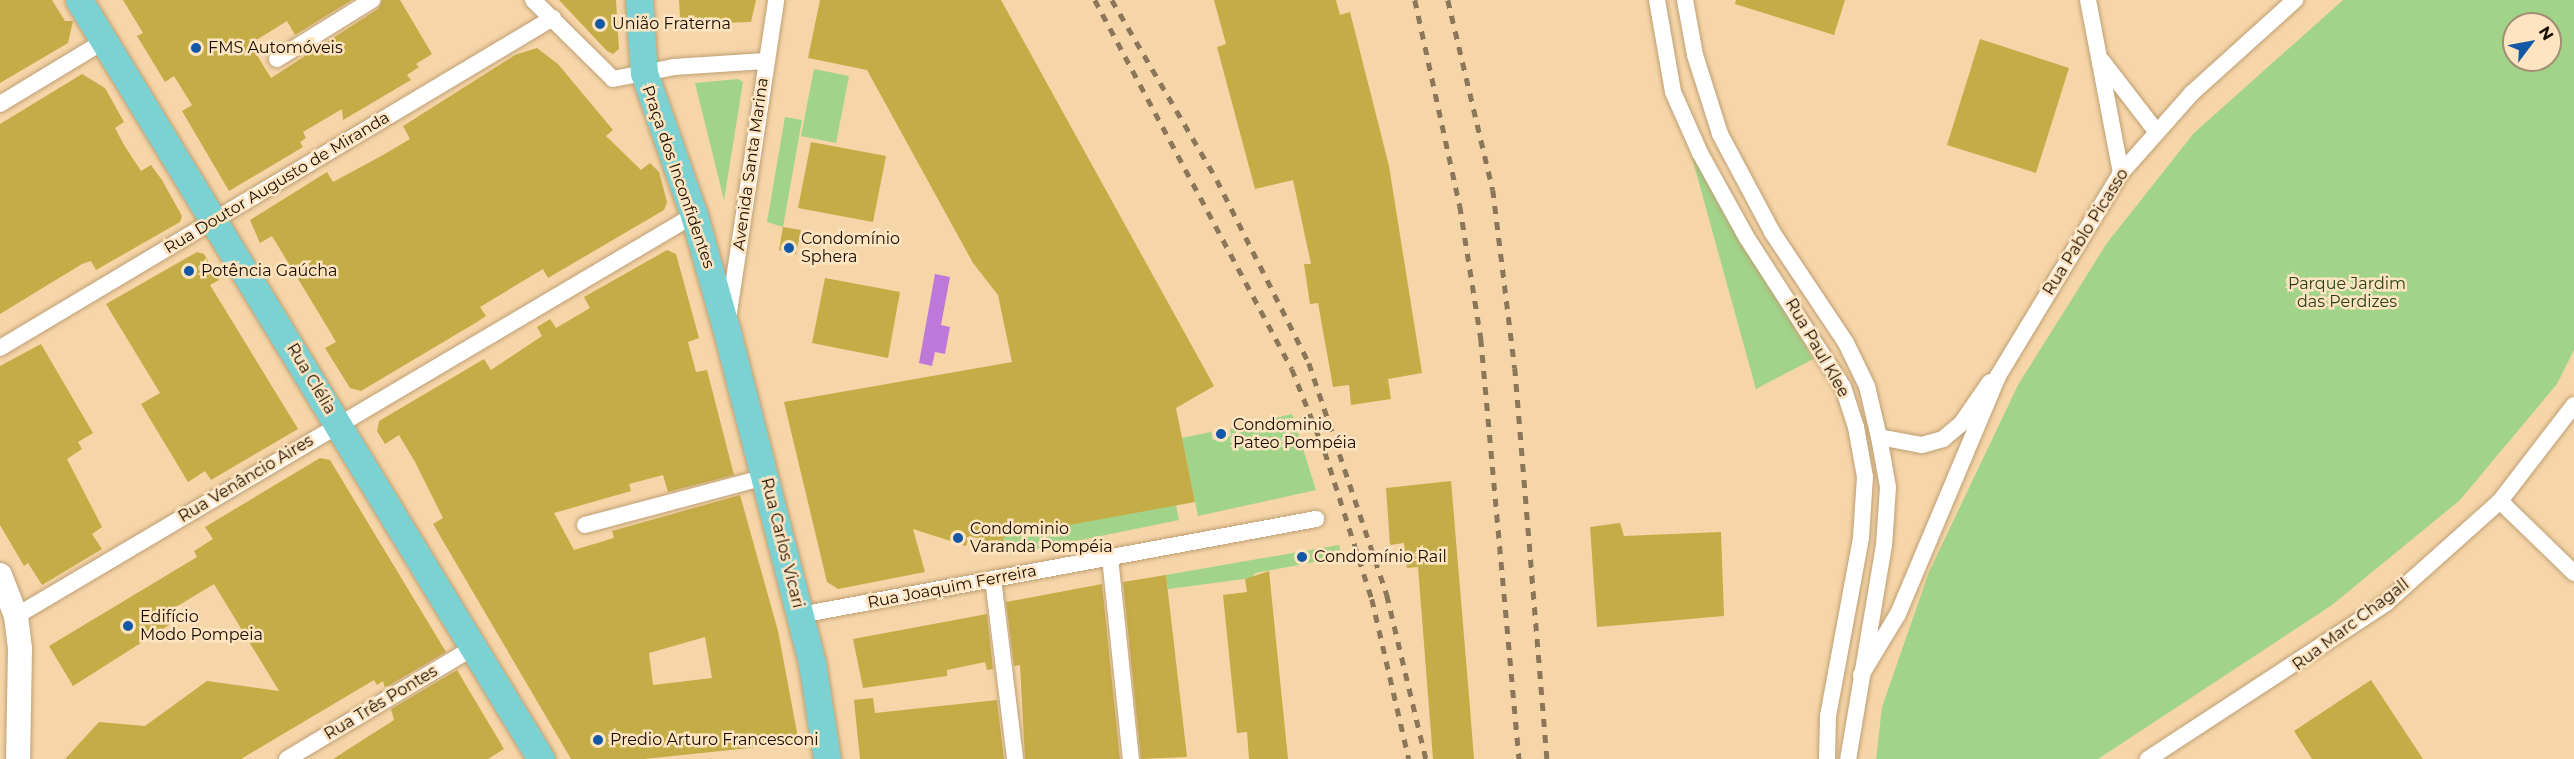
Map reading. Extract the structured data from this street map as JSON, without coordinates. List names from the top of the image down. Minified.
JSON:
{"streets":{"main road":["Praça dos Inconfidentes","Rua Clélia","Rua Carlos Vicari"],"street":["Avenida Santa Marina","Rua Doutor Augusto de Miranda","Rua Pablo Picasso","Rua Paul Klee","Rua Venâncio Aires","Rua Joaquim Ferreira","Rua Marc Chagall","Rua Três Pontes"]},"crossings":[["Avenida Santa Marina","Praça dos Inconfidentes"],["Avenida Santa Marina","Rua Carlos Vicari"],["Praça dos Inconfidentes","Rua Venâncio Aires"],["Praça dos Inconfidentes","Rua Carlos Vicari"],["Rua Doutor Augusto de Miranda","Rua Clélia"],["Rua Pablo Picasso","Rua Paul Klee"],["Rua Clélia","Rua Venâncio Aires"],["Rua Clélia","Rua Três Pontes"],["Rua Carlos Vicari","Rua Joaquim Ferreira"]],"parks":["Parque Jardim das Perdizes"],"places":["União Fraterna","FMS Automóveis","Condomínio Sphera","Potência Gaúcha","Condominio Pateo Pompéia","Condominio Varanda Pompéia","Condomínio Rail","Edifício Modo Pompeia","Predio Arturo Francesconi"],"north":"top right"}
